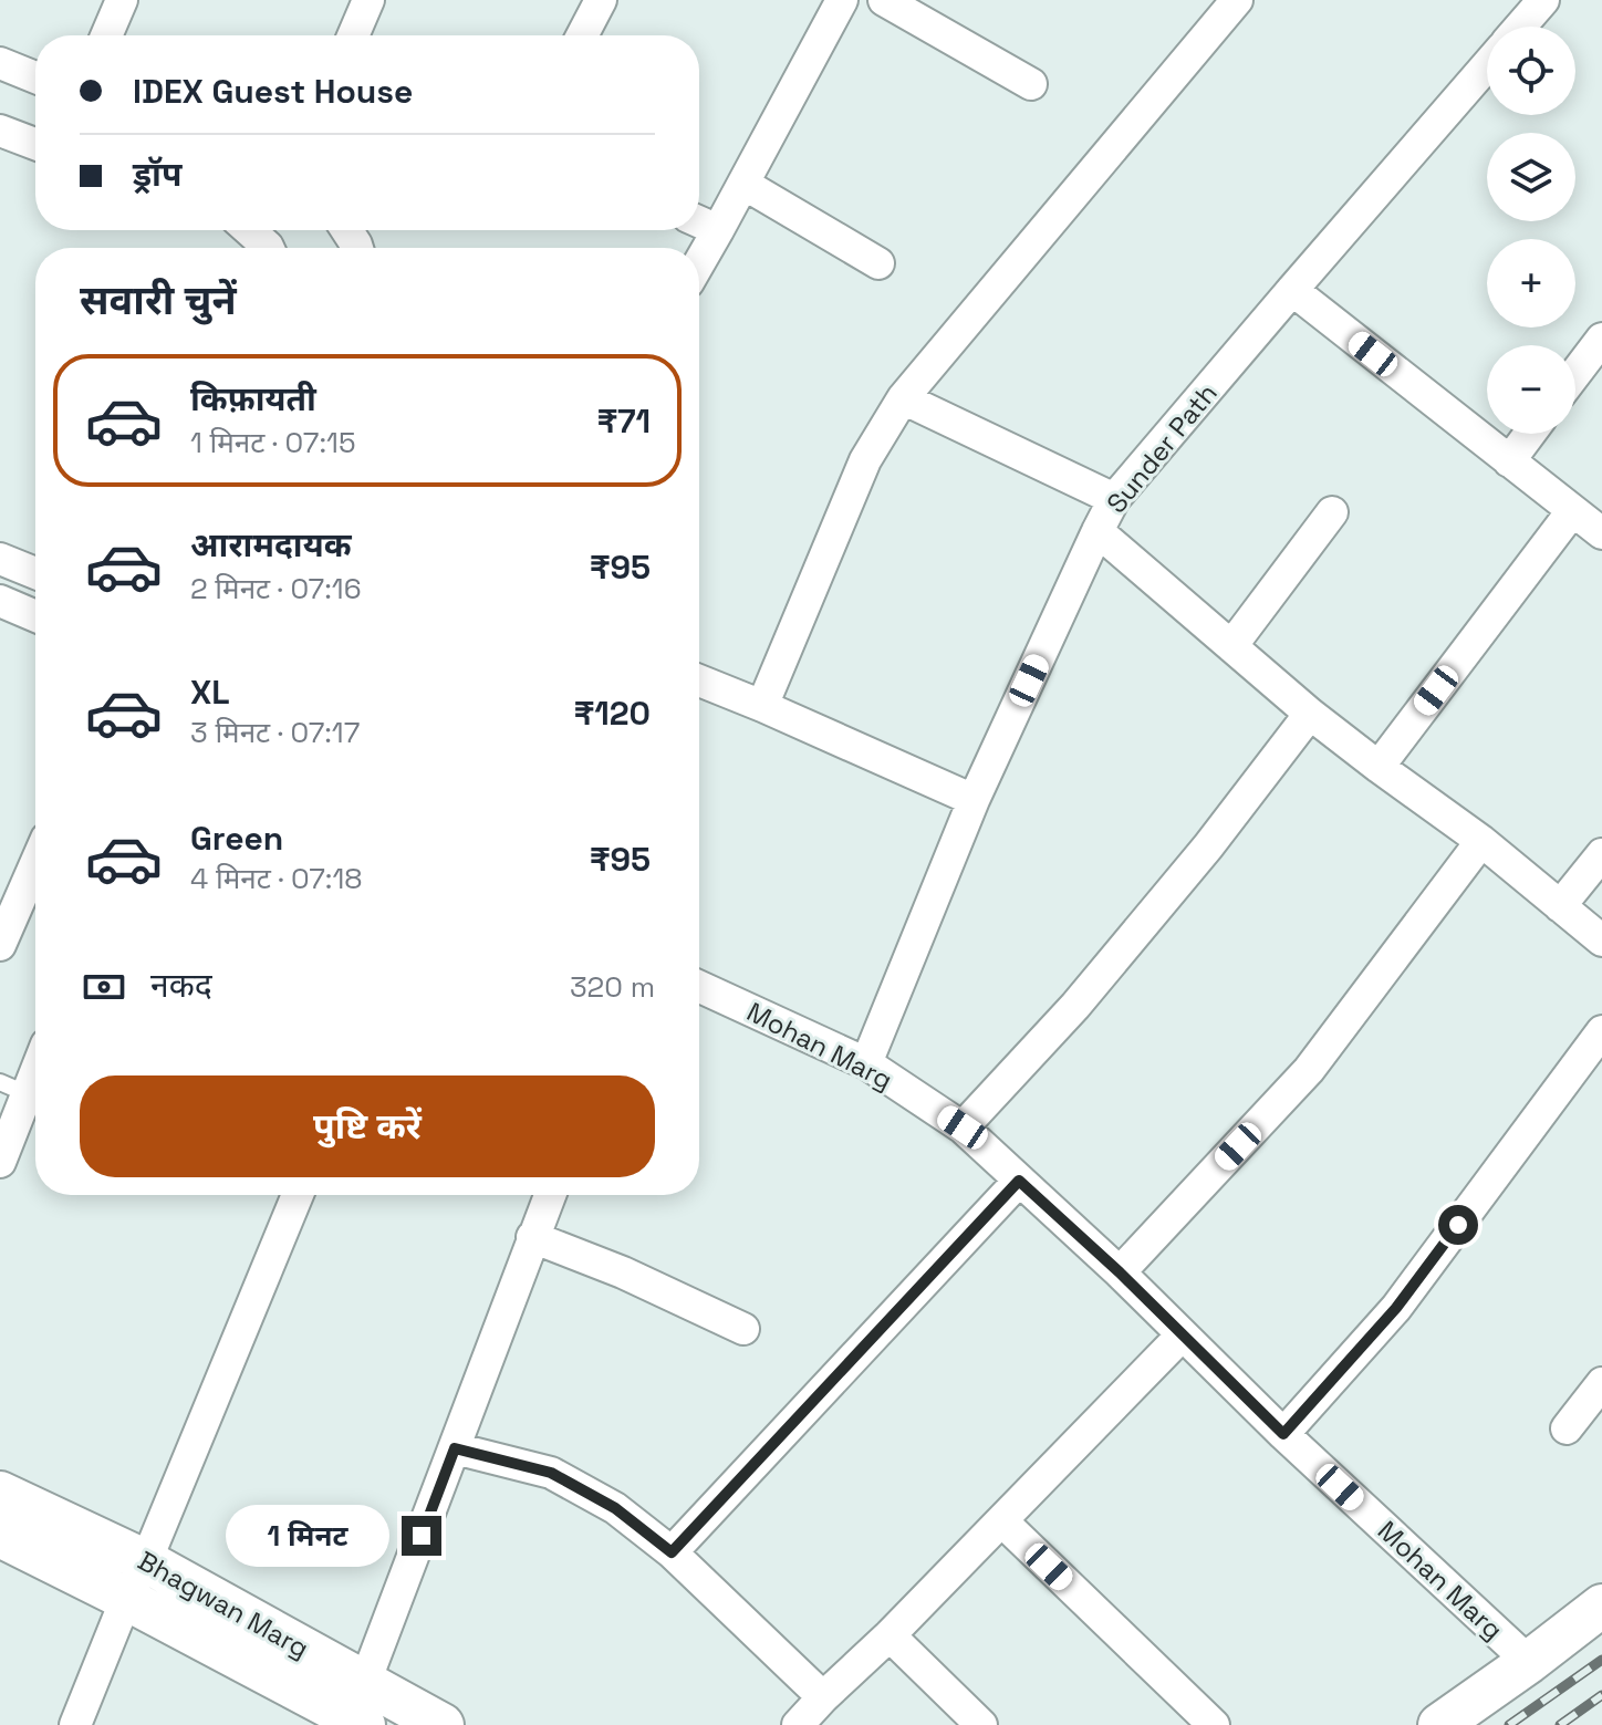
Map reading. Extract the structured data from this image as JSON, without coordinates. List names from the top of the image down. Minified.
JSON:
{"streets":{"street":["Sunder Path","Mohan Marg","Bhagwan Marg"]},"crossings":[["Sunder Path","Mohan Marg"]],"page":{"map_buttons":["+","−"],"banner":["IDEX Guest House","ड्रॉप"],"heading":"सवारी चुनें","list":[{"name":"किफ़ायती","note":"1 मिनट · 07:15","value":"₹71"},{"name":"आरामदायक","note":"2 मिनट · 07:16","value":"₹95"},{"name":"XL","note":"3 मिनट · 07:17","value":"₹120"},{"name":"Green","note":"4 मिनट · 07:18","value":"₹95"}],"pay":["नकद","320 m"],"buttons":"पुष्टि करें","bubble":"1 मिनट"}}
